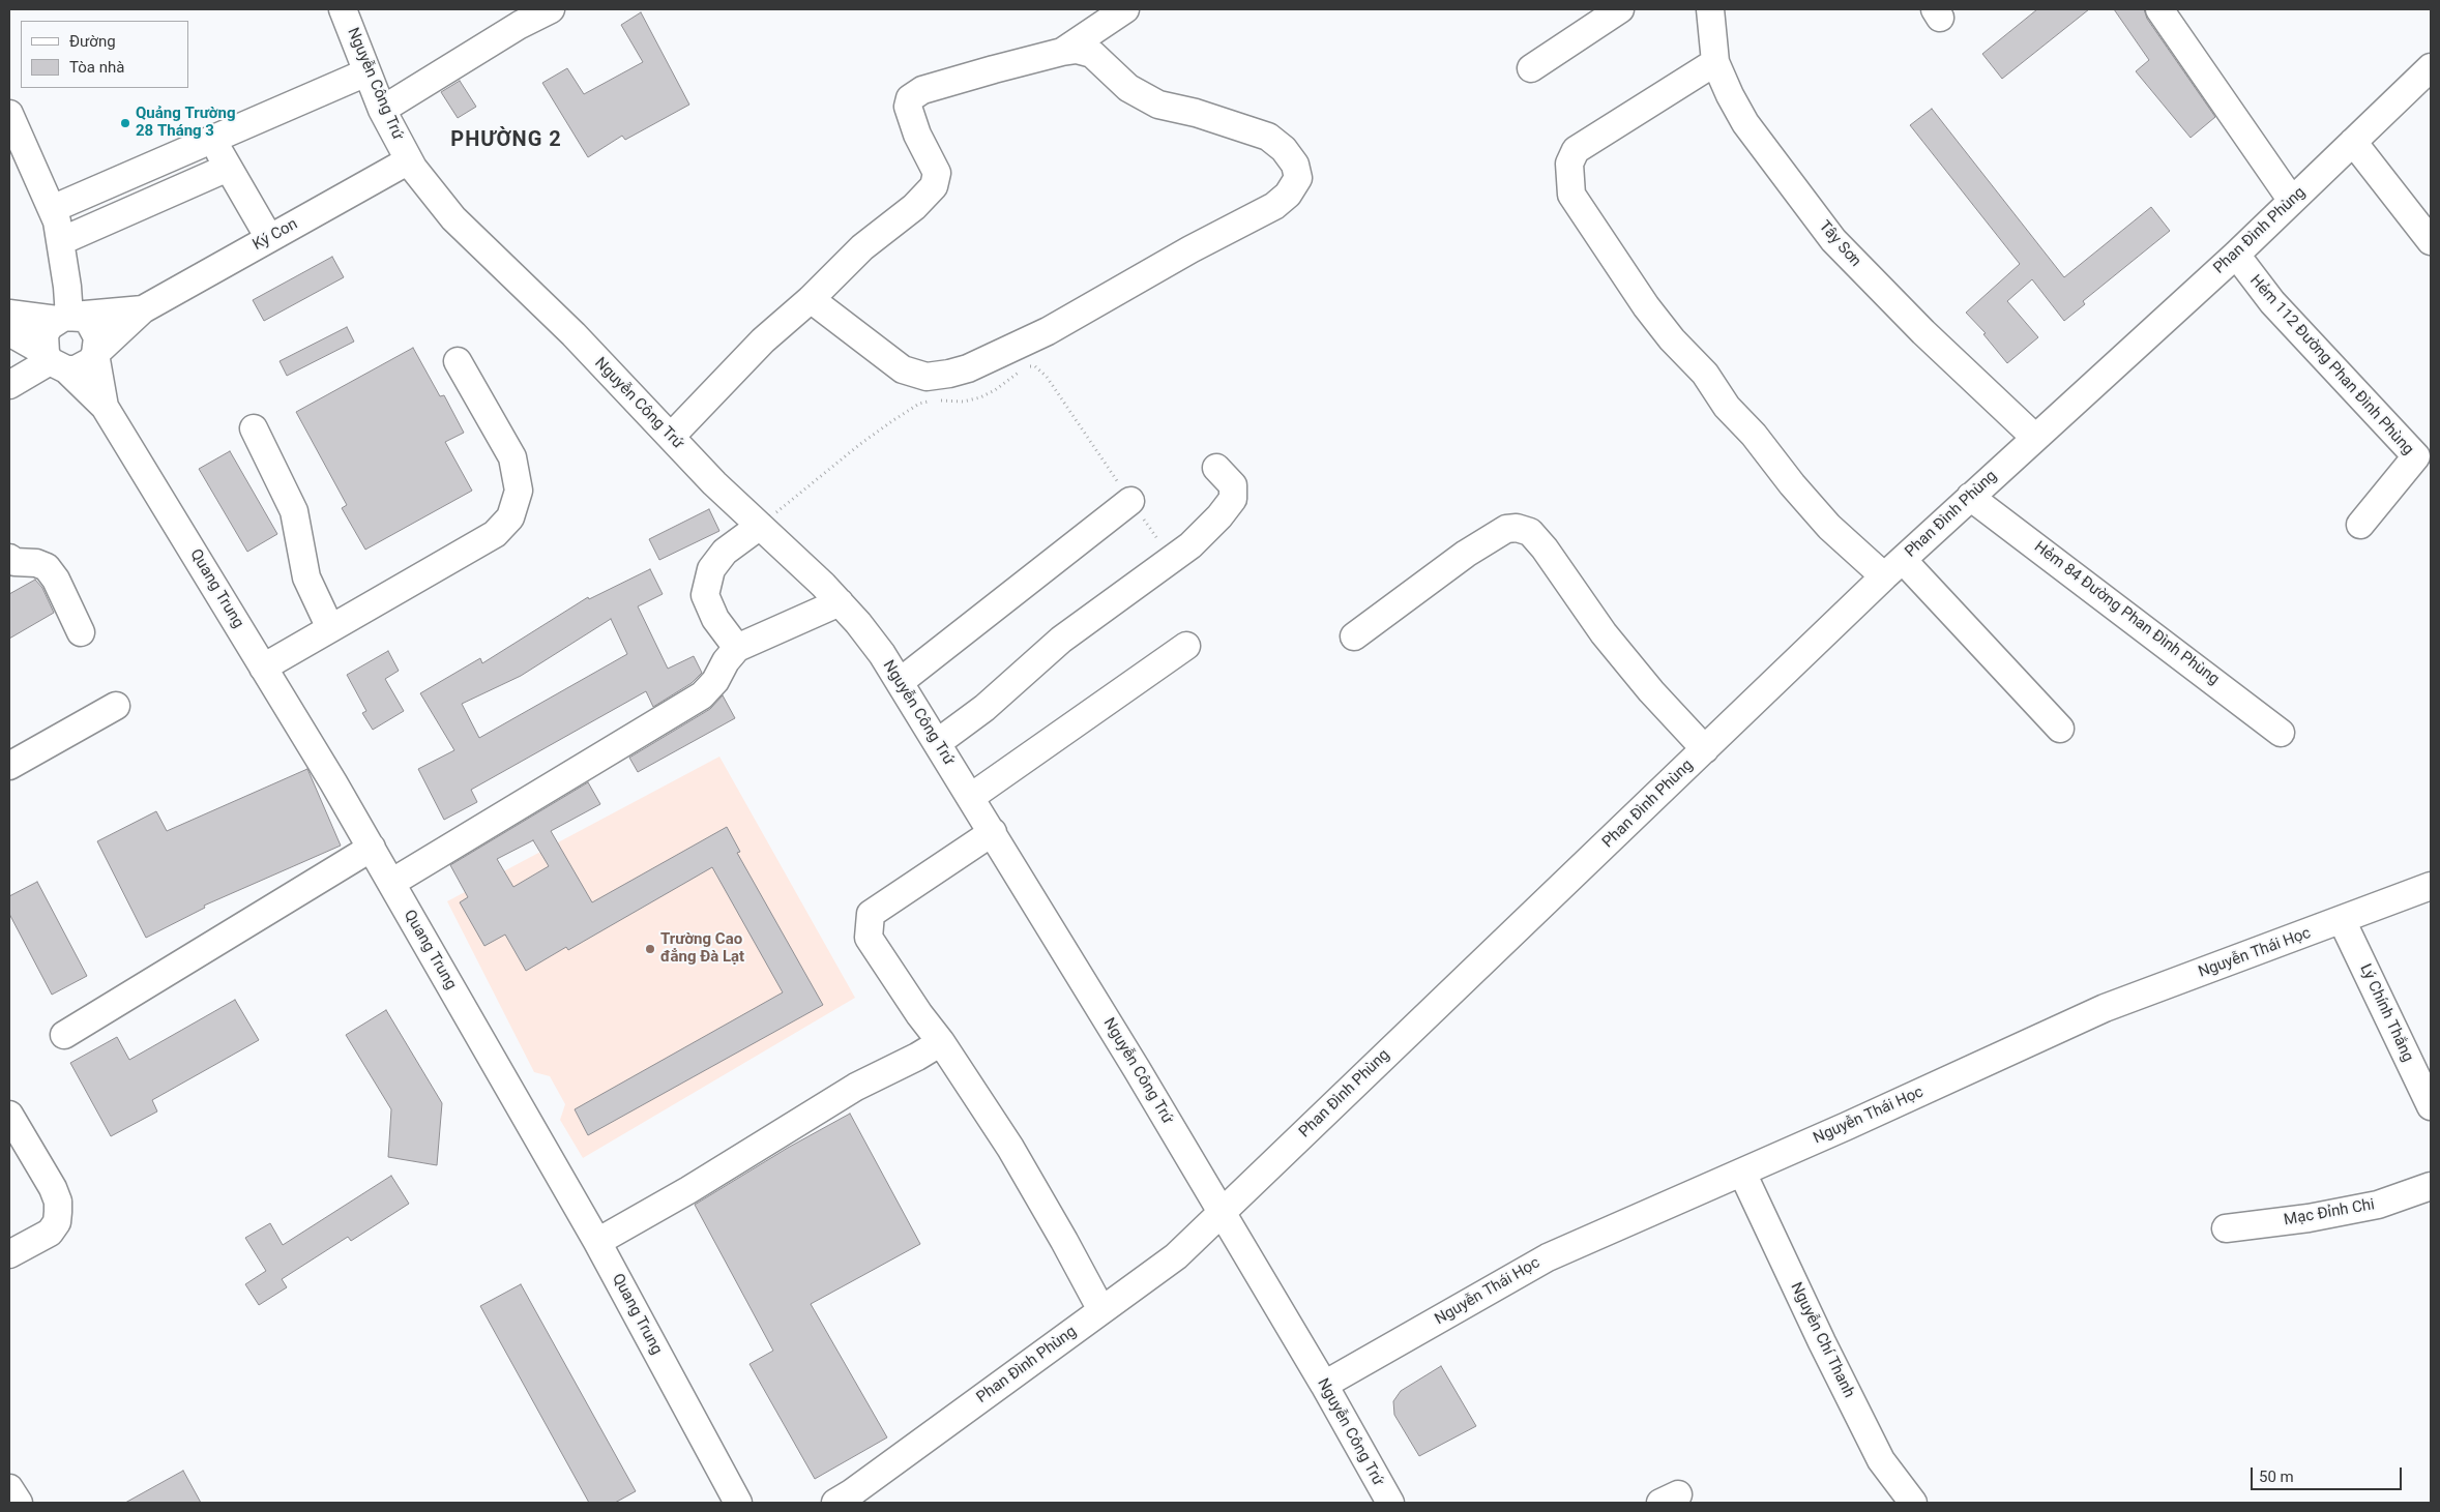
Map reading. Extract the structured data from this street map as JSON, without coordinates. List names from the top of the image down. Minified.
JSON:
{"streets":{"street":["Nguyễn Công Trứ","Phan Đình Phùng","Ký Con","Tây Sơn","Hẻm 112 Đường Phan Đình Phùng","Quang Trung","Hẻm 84 Đường Phan Đình Phùng","Nguyễn Thái Học","Lý Chính Thắng","Mạc Đỉnh Chi","Nguyễn Chí Thanh"]},"crossings":[["Nguyễn Công Trứ","Phan Đình Phùng"],["Nguyễn Công Trứ","Ký Con"],["Nguyễn Công Trứ","Nguyễn Thái Học"],["Phan Đình Phùng","Tây Sơn"],["Phan Đình Phùng","Hẻm 112 Đường Phan Đình Phùng"],["Phan Đình Phùng","Hẻm 84 Đường Phan Đình Phùng"],["Ký Con","Quang Trung"],["Nguyễn Thái Học","Lý Chính Thắng"],["Nguyễn Thái Học","Nguyễn Chí Thanh"]],"districts":["PHƯỜNG 2"],"places":["Quảng Trường 28 Tháng 3","Trường Cao đẳng Đà Lạt"],"legend":["Đường","Tòa nhà"],"scale_bar":"50 m"}
